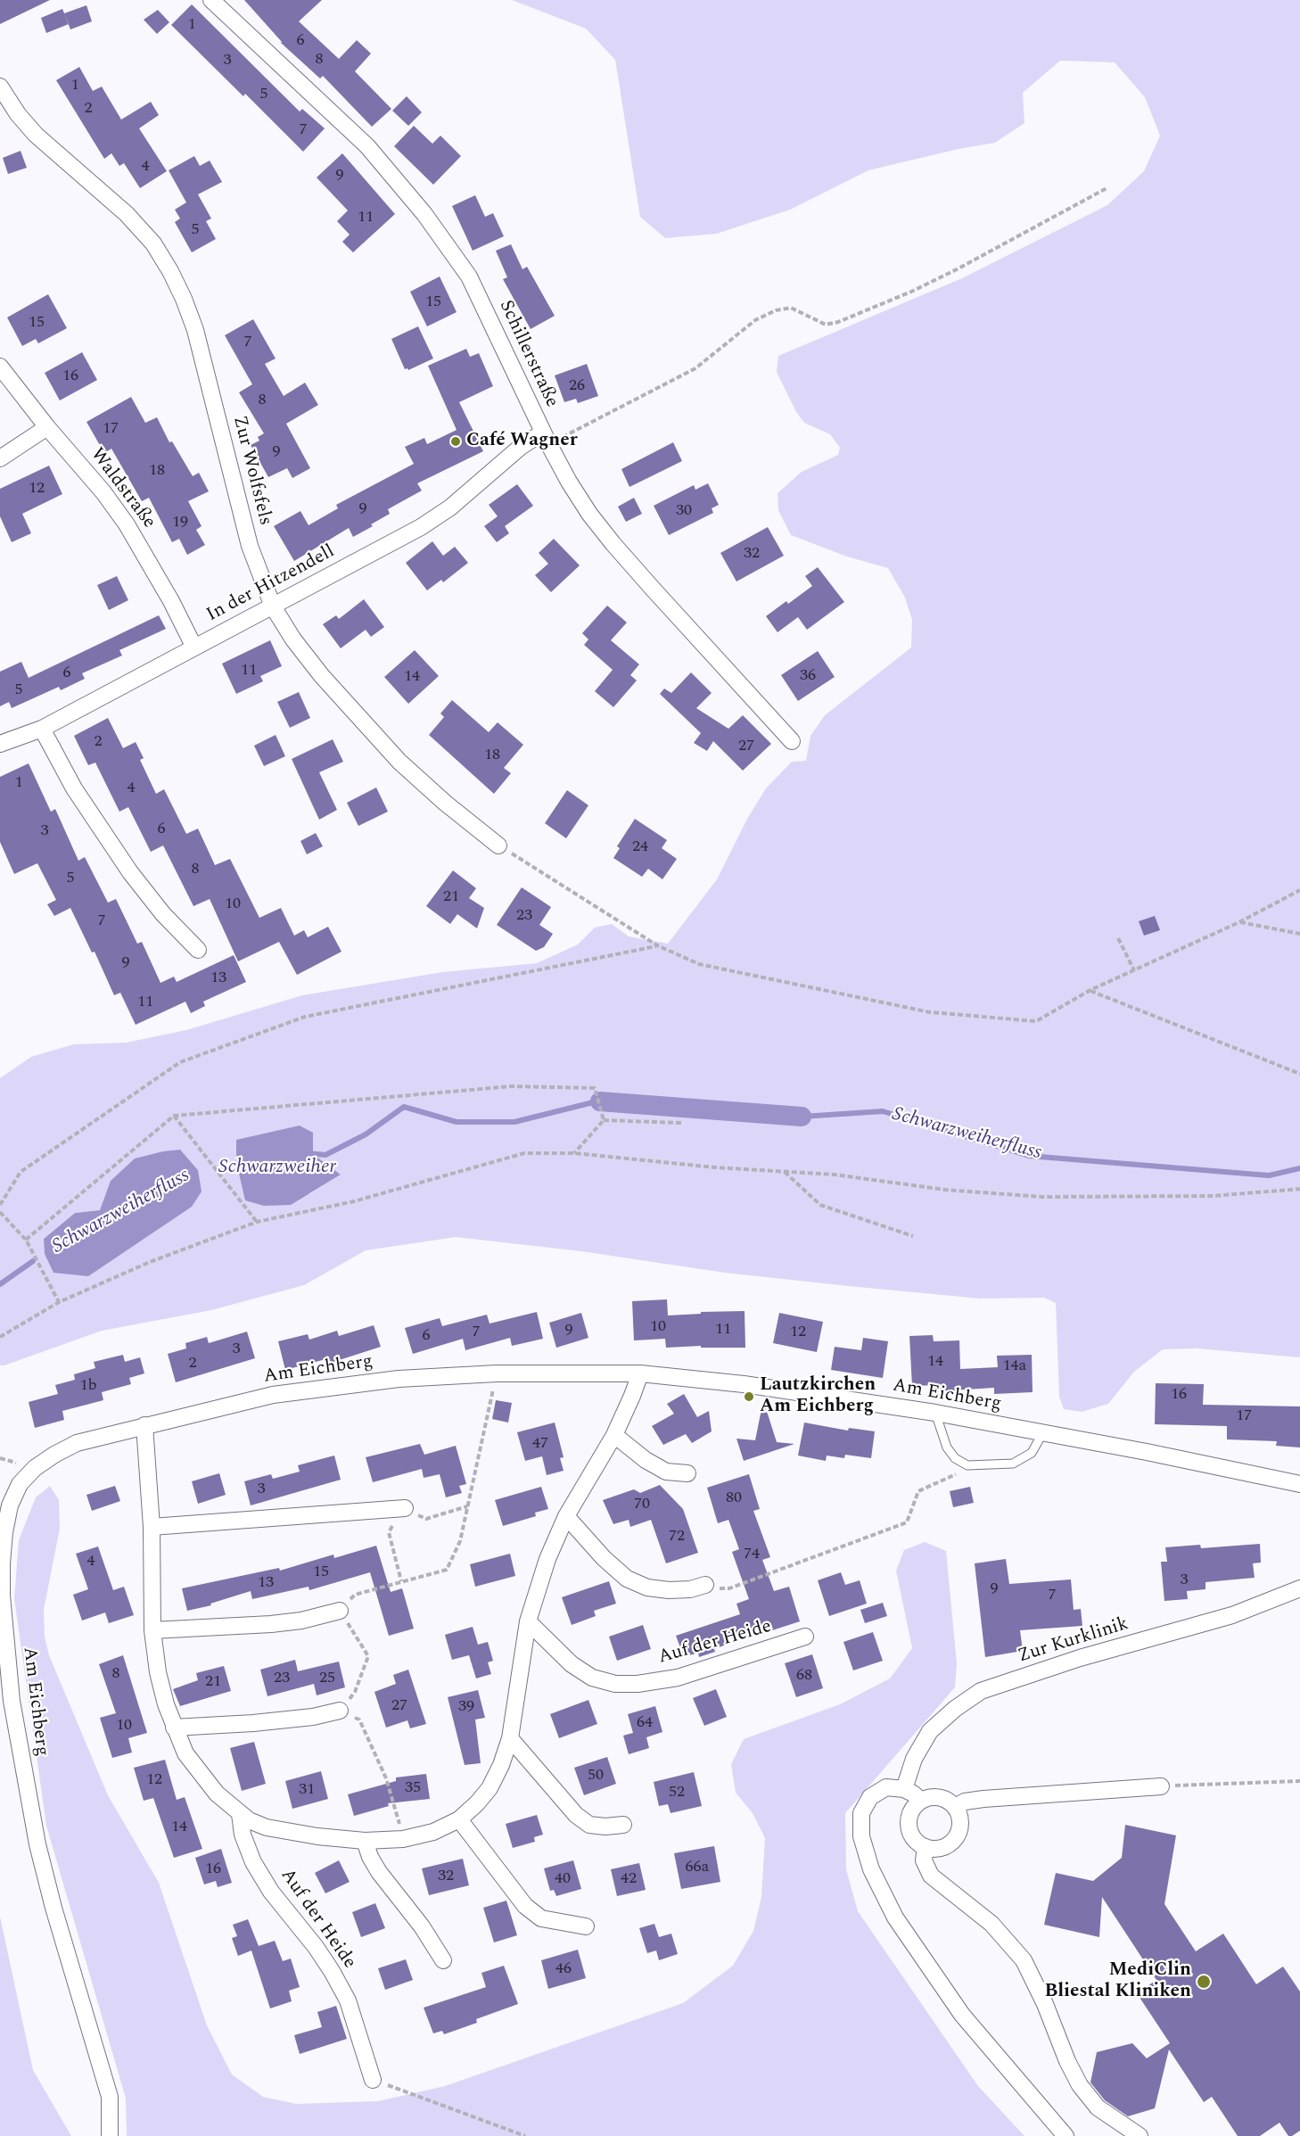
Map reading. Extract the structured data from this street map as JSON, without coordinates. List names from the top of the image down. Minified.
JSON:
{"streets":{"street":["Schillerstraße","Zur Wolfsfels","Waldstraße","In der Hitzendell","Am Eichberg","Zur Kurklinik","Auf der Heide"]},"crossings":[["Schillerstraße","In der Hitzendell"],["Zur Wolfsfels","In der Hitzendell"],["Waldstraße","In der Hitzendell"]],"water":["Schwarzweiherfluss","Schwarzweiher"],"places":["Café Wagner","Lautzkirchen Am Eichberg","MediClin Bliestal Kliniken"],"house_numbers":["1","6","8","3","1","5","2","7","4","9","11","5","15","15","7","16","26","8","17","9","18","12","9","30","19","32","11","6","36","14","5","2","27","18","1","4","6","3","24","8","5","21","10","23","7","9","13","11","10","11","9","7","12","6","3","14","2","14a","1b","16","17","47","3","80","70","72","74","4","15","3","13","9","7","8","68","23","25","21","27","39","64","10","50","12","35","31","52","14","66a","16","32","40","42","46"]}
